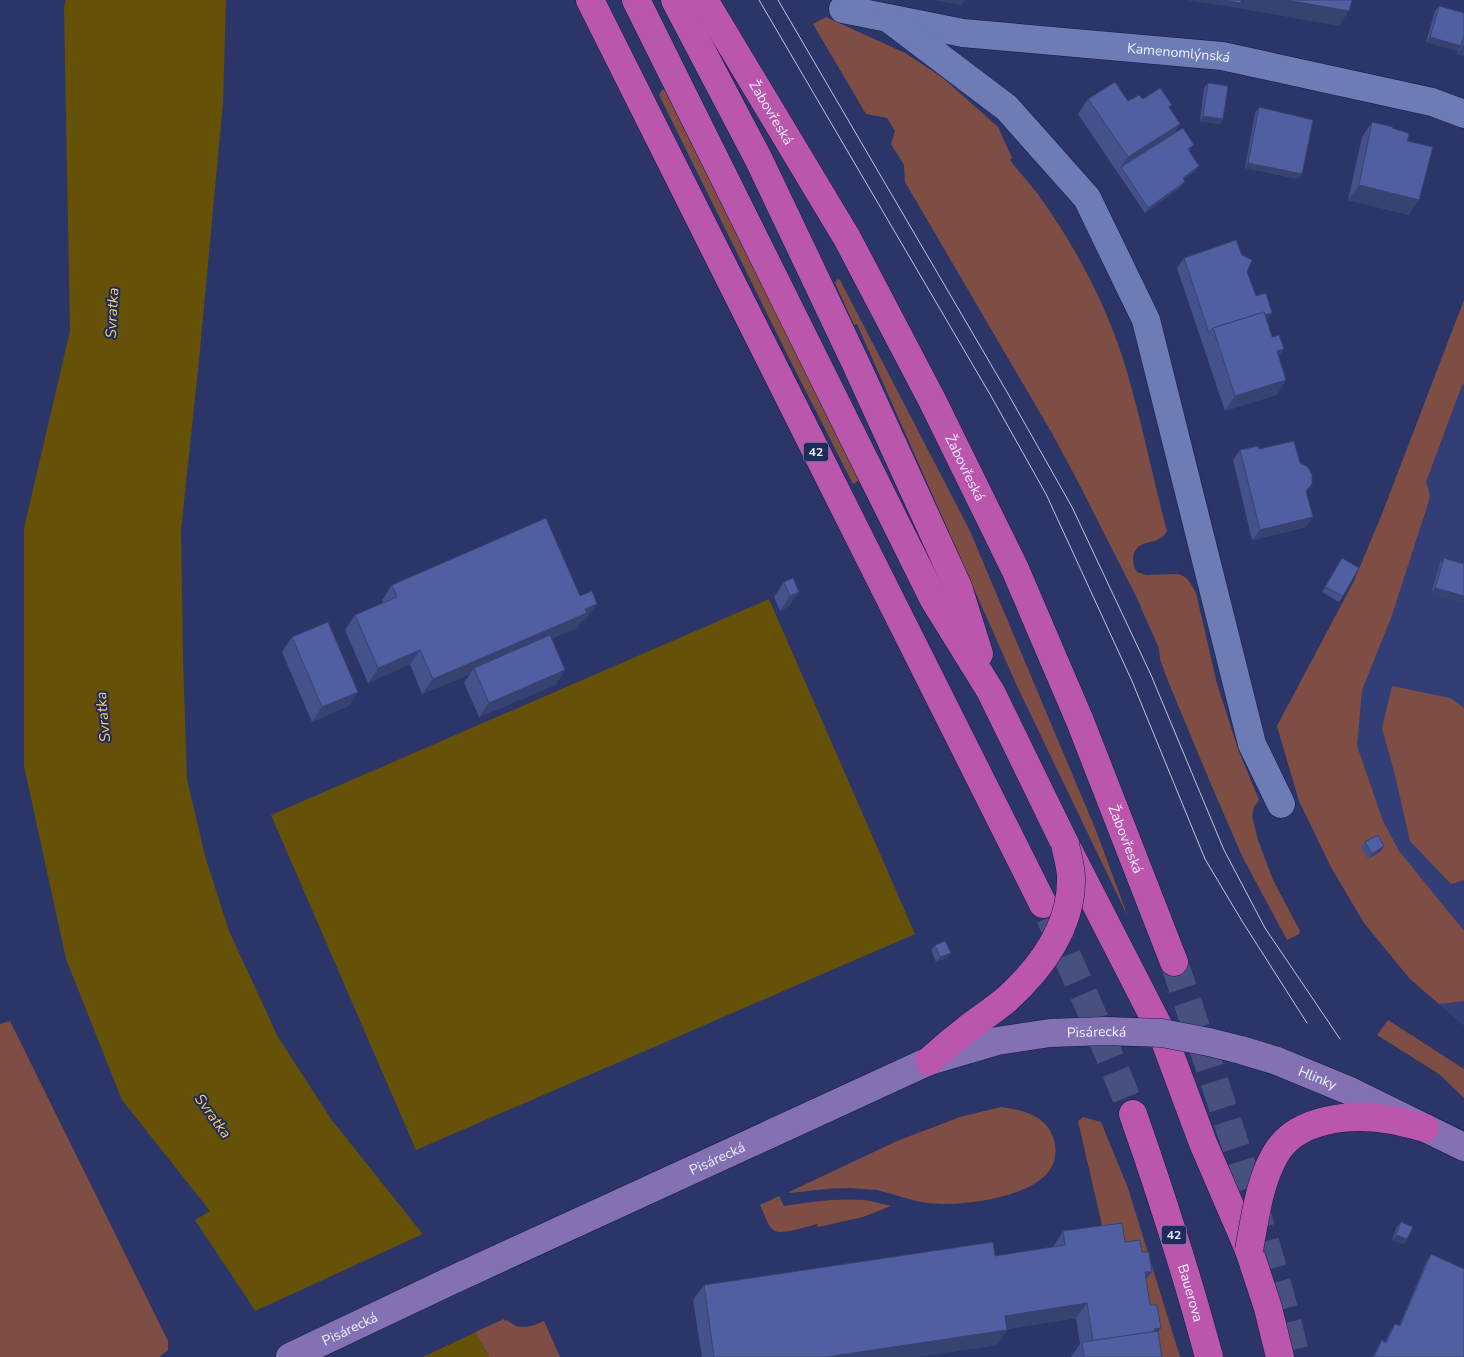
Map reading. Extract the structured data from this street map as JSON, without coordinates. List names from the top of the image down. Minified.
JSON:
{"streets":{"highway":["Žabovřeská","42","Bauerova"],"street":["Kamenomlýnská","Pisárecká","Hlinky"]},"crossings":[["Pisárecká","Hlinky"]],"water":["Svratka"]}
